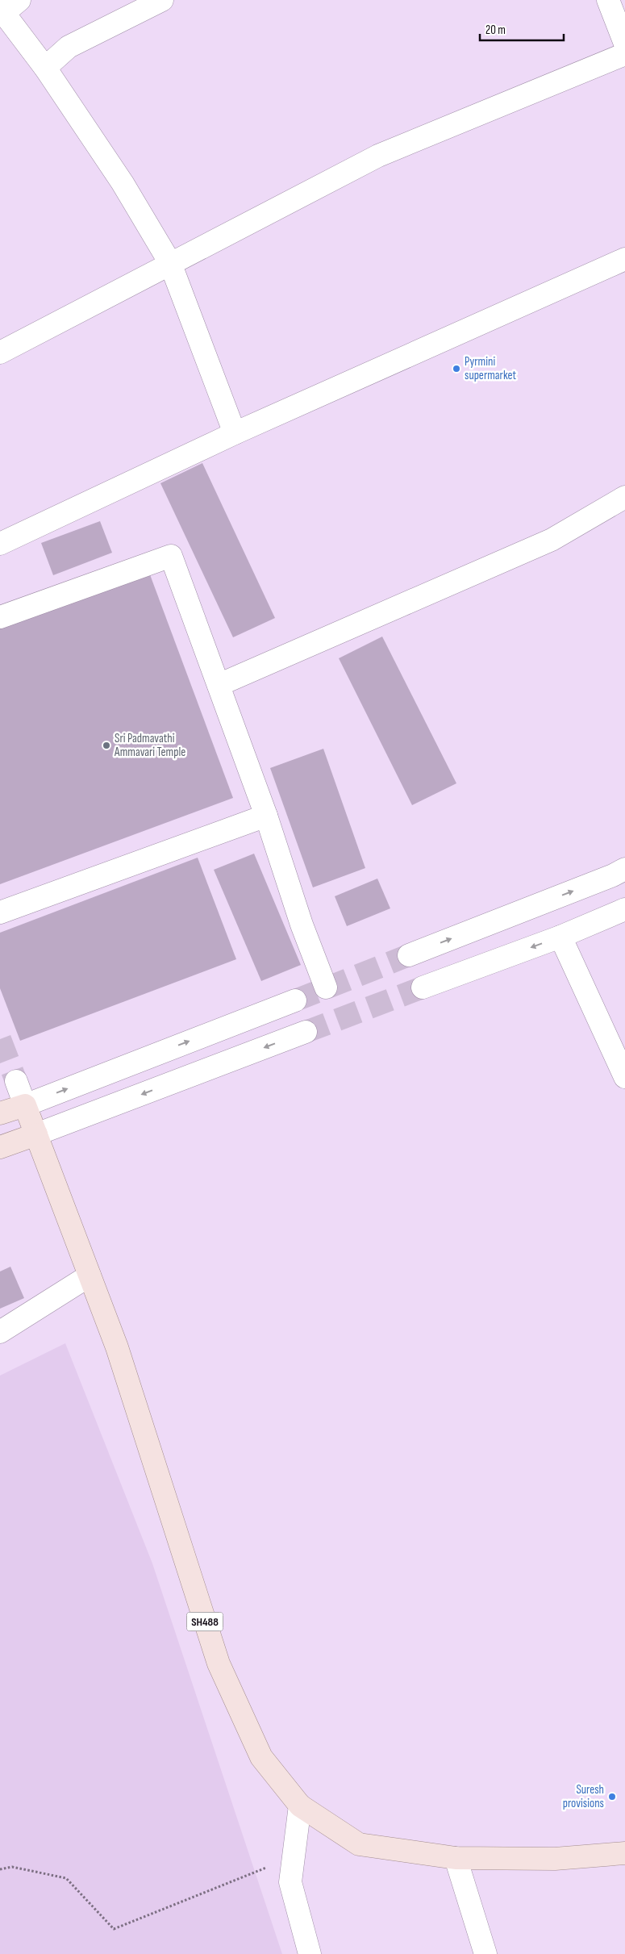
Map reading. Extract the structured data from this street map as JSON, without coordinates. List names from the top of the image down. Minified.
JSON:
{"streets":{"main road":["SH488"]},"places":["Pyrmini supermarket","Sri Padmavathi Ammavari Temple","Suresh provisions"],"scale_bar":"20 m"}
